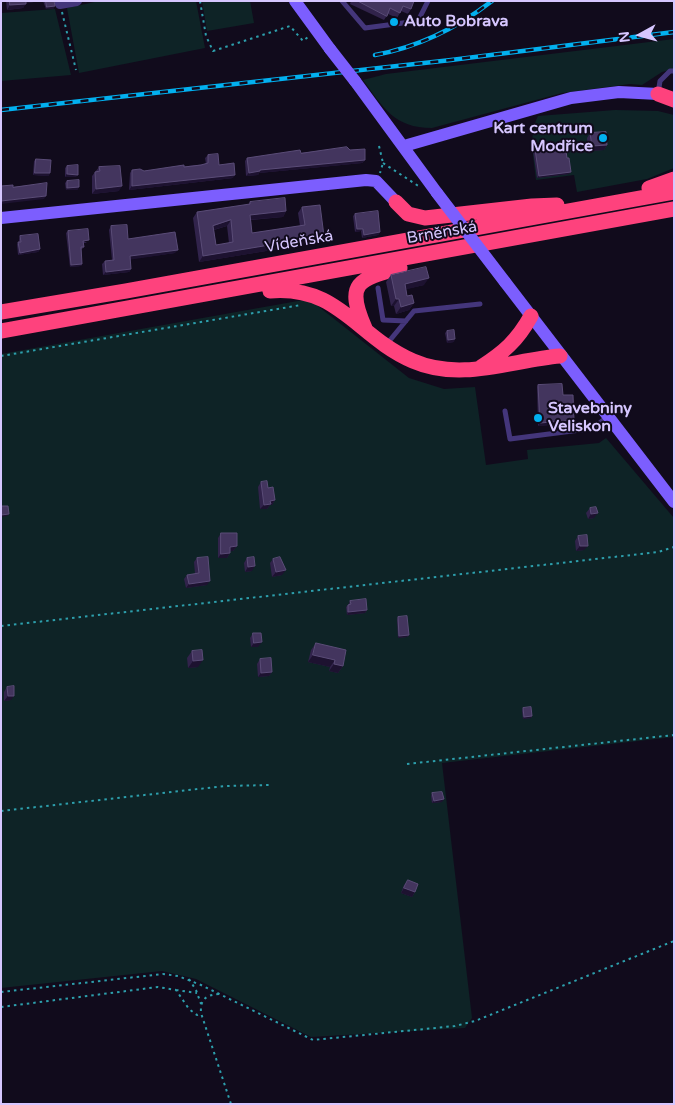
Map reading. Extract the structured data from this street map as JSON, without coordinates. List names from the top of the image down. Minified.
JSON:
{"streets":{"highway":["Brněnská","Vídeňská"]},"places":["Auto Bobrava","Kart centrum Modřice","Stavebniny Veliskon"],"north":"left"}
